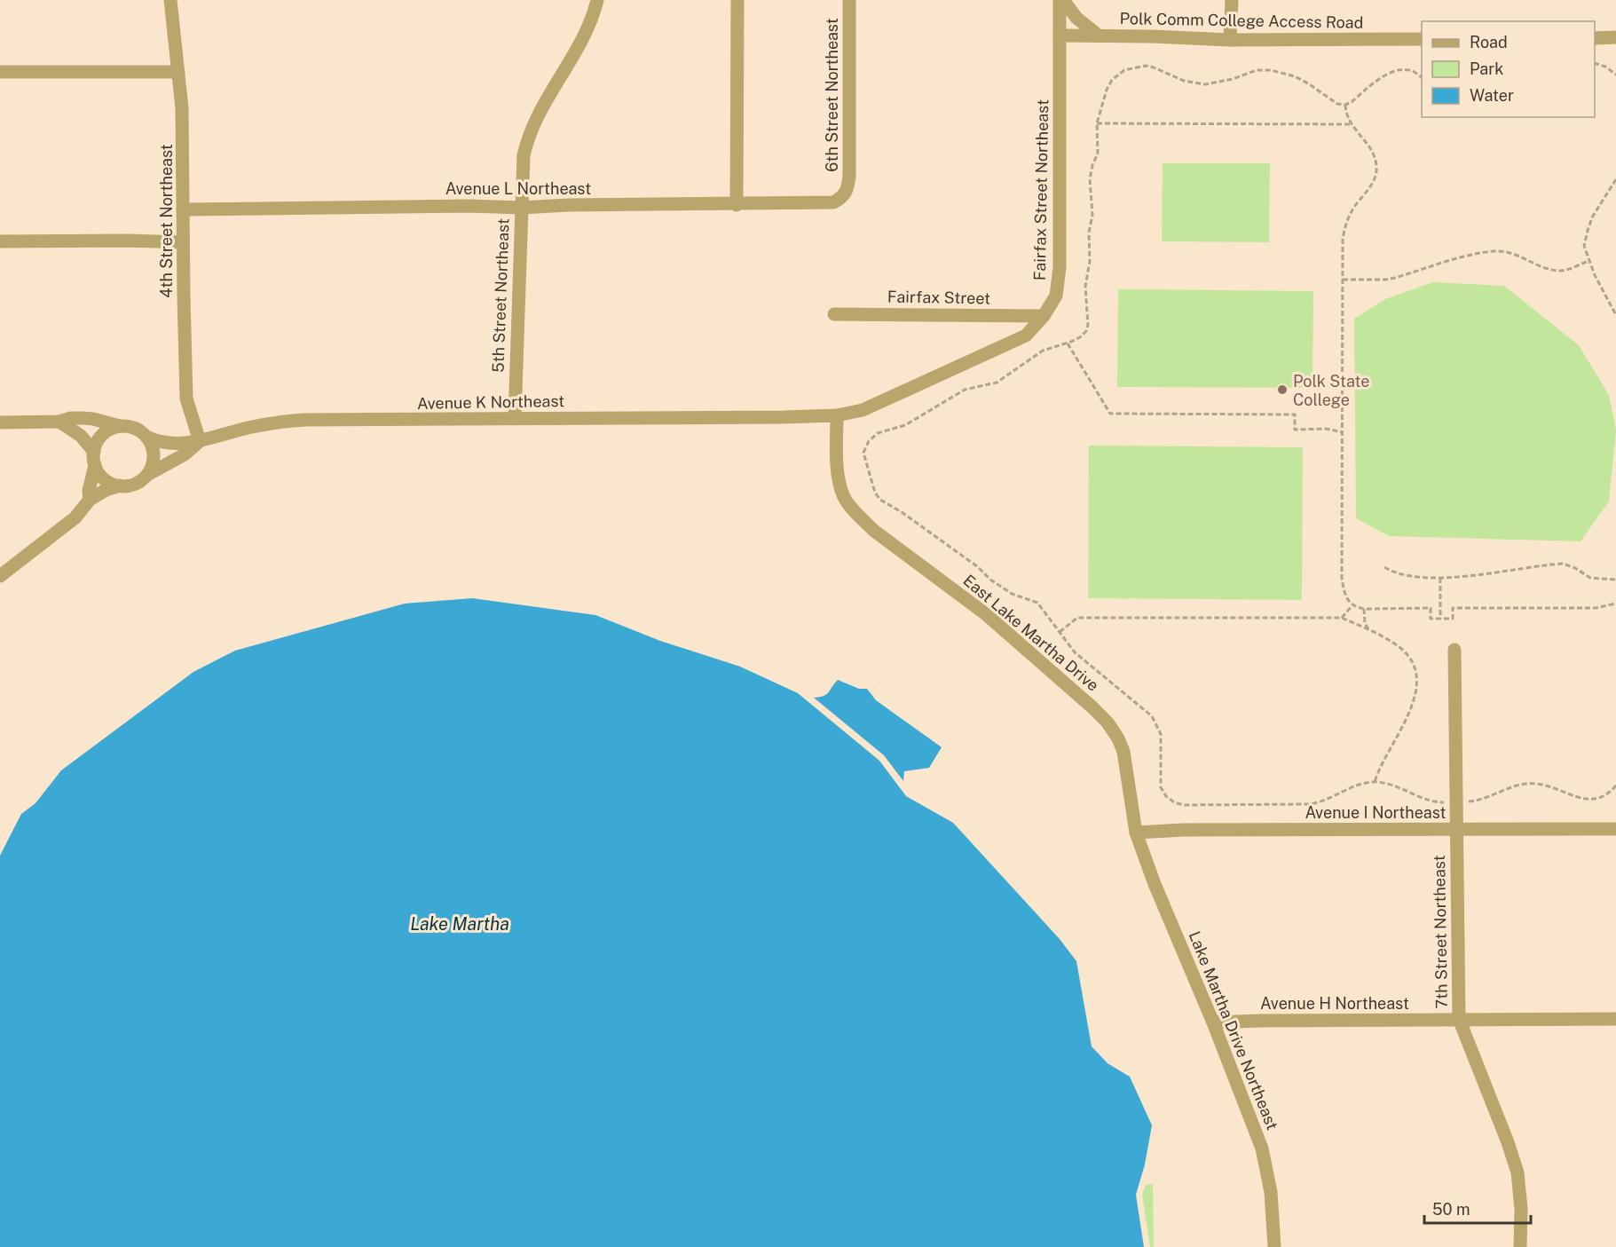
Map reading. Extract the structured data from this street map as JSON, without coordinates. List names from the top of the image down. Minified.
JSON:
{"streets":{"street":["Polk Comm College Access Road","6th Street Northeast","Avenue L Northeast","Fairfax Street Northeast","4th Street Northeast","5th Street Northeast","Fairfax Street","Avenue K Northeast","East Lake Martha Drive","Avenue I Northeast","7th Street Northeast","Avenue H Northeast","Lake Martha Drive Northeast"]},"crossings":[["Polk Comm College Access Road","Fairfax Street Northeast"],["6th Street Northeast","Avenue L Northeast"],["Avenue L Northeast","4th Street Northeast"],["Avenue L Northeast","5th Street Northeast"],["Fairfax Street Northeast","Fairfax Street"],["Fairfax Street Northeast","Avenue K Northeast"],["Fairfax Street Northeast","East Lake Martha Drive"],["4th Street Northeast","Avenue K Northeast"],["5th Street Northeast","Avenue K Northeast"],["East Lake Martha Drive","Avenue I Northeast"],["East Lake Martha Drive","Lake Martha Drive Northeast"],["Avenue I Northeast","7th Street Northeast"],["Avenue I Northeast","Lake Martha Drive Northeast"],["7th Street Northeast","Avenue H Northeast"],["Avenue H Northeast","Lake Martha Drive Northeast"]],"water":["Lake Martha"],"places":["Polk State College"],"legend":["Road","Park","Water"],"scale_bar":"50 m"}
